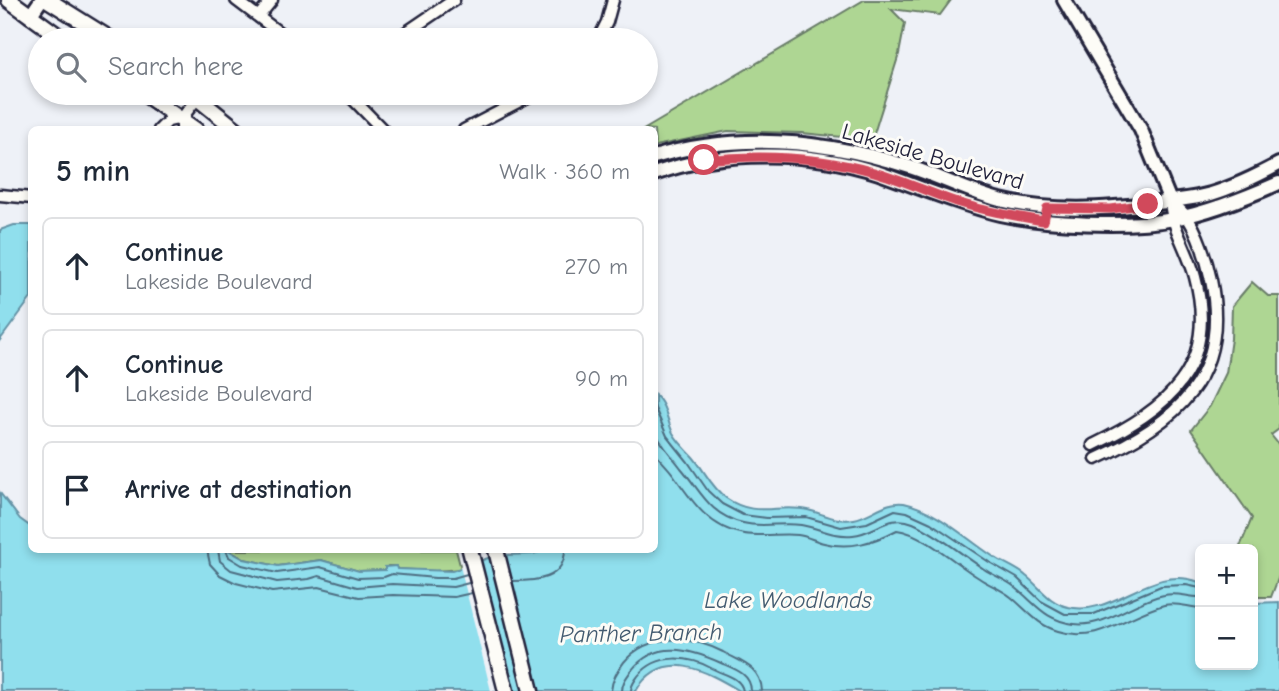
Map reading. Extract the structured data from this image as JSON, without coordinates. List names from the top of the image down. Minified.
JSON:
{"streets":{"street":["Lakeside Boulevard"]},"water":["Lake Woodlands","Panther Branch"],"page":{"search":"Search here","heading":["5 min","Walk · 360 m"],"list":[["Continue","Lakeside Boulevard","270 m"],["Continue","Lakeside Boulevard","90 m"],"Arrive at destination"],"map_buttons":["+","−"]}}
